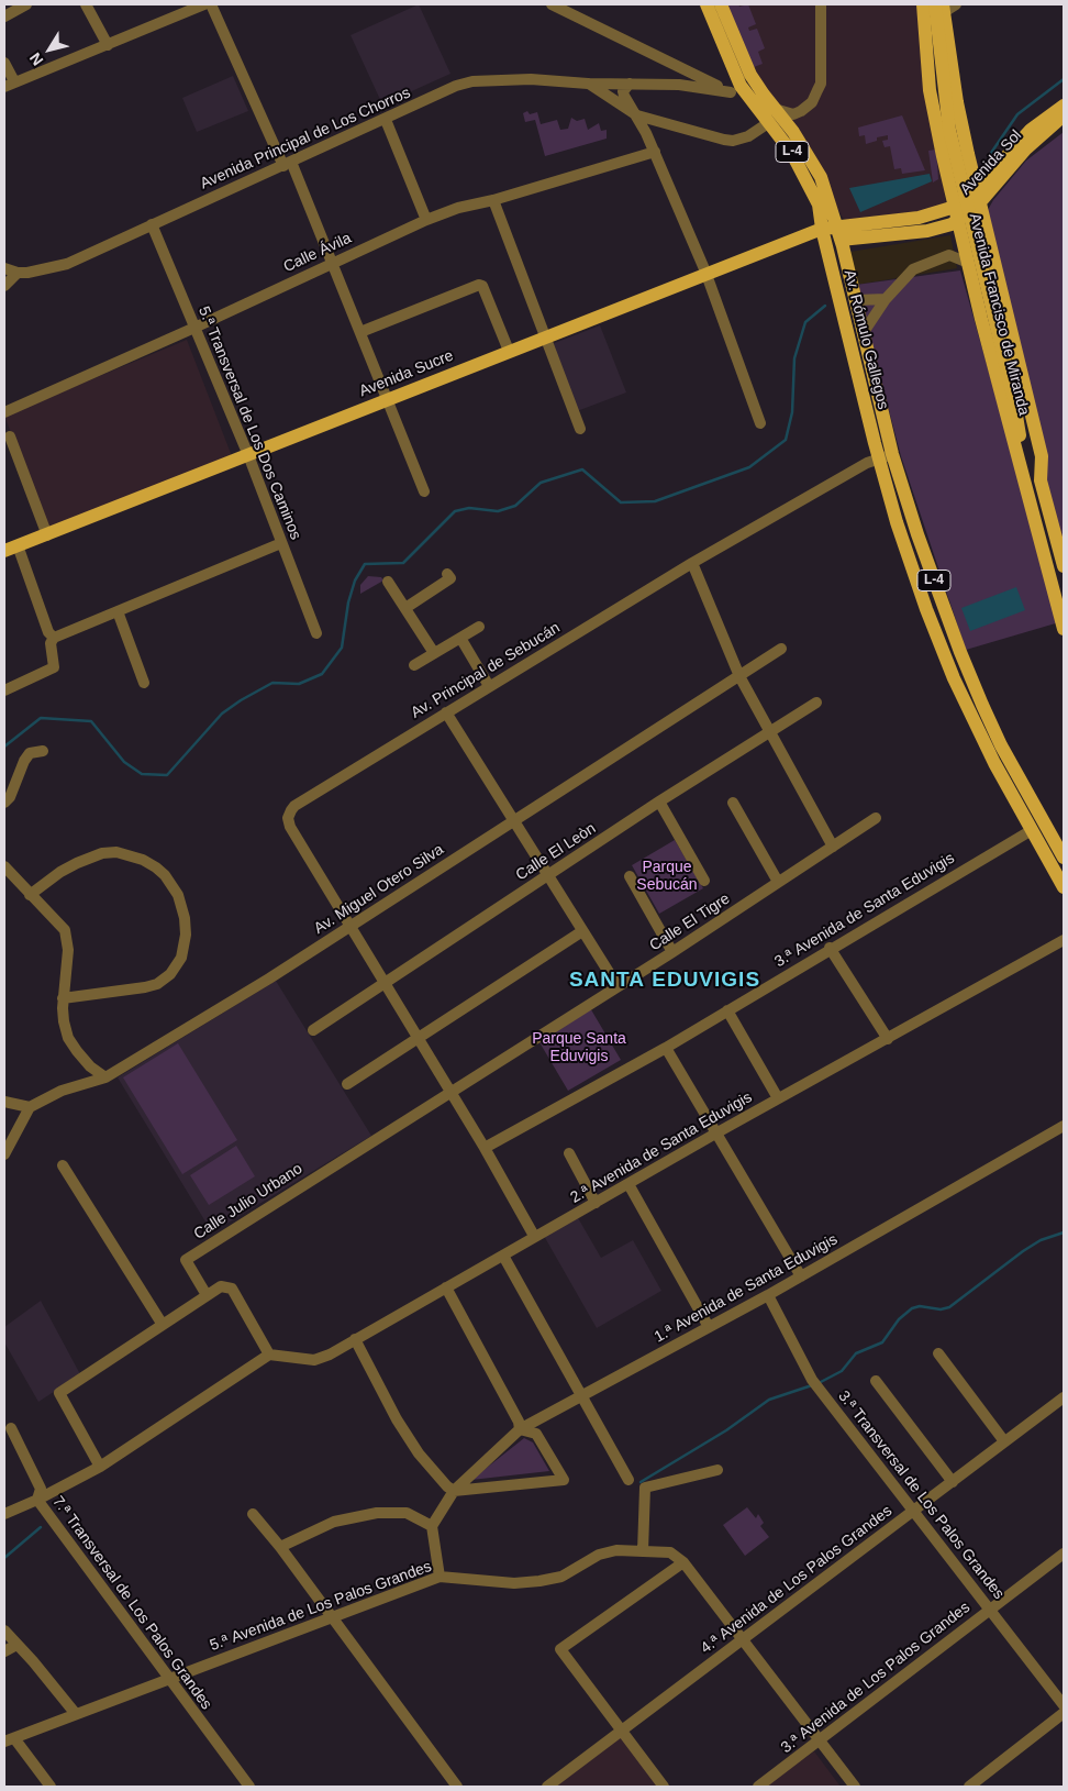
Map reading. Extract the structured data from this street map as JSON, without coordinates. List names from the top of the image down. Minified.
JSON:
{"streets":{"main road":["L-4","Avenida Sol","Avenida Francisco de Miranda","Av. Rómulo Gallegos","Avenida Sucre"],"street":["Avenida Principal de Los Chorros","Calle Ávila","5.ª Transversal de Los Dos Caminos","Av. Principal de Sebucán","Calle El Leòn","Av. Miguel Otero Silva","3.ª Avenida de Santa Eduvigis","Calle El Tigre","2.ª Avenida de Santa Eduvigis","Calle Julio Urbano","1.ª Avenida de Santa Eduvigis","3.ª Transversal de Los Palos Grandes","4.ª Avenida de Los Palos Grandes","7.ª Transversal de Los Palos Grandes","5.ª Avenida de Los Palos Grandes","3.ª Avenida de Los Palos Grandes"]},"crossings":[["Avenida Principal de Los Chorros","L-4"],["Avenida Principal de Los Chorros","5.ª Transversal de Los Dos Caminos"],["L-4","Avenida Sol"],["L-4","Av. Rómulo Gallegos"],["L-4","Avenida Sucre"],["L-4","Av. Principal de Sebucán"],["L-4","3.ª Avenida de Santa Eduvigis"],["Avenida Sol","Avenida Francisco de Miranda"],["Avenida Sol","Av. Rómulo Gallegos"],["Avenida Sol","Avenida Sucre"],["Calle Ávila","5.ª Transversal de Los Dos Caminos"],["Av. Rómulo Gallegos","Avenida Sucre"],["Av. Rómulo Gallegos","Av. Principal de Sebucán"],["Avenida Sucre","5.ª Transversal de Los Dos Caminos"],["Av. Principal de Sebucán","Av. Miguel Otero Silva"],["Calle El Tigre","Calle Julio Urbano"],["1.ª Avenida de Santa Eduvigis","3.ª Transversal de Los Palos Grandes"],["3.ª Transversal de Los Palos Grandes","4.ª Avenida de Los Palos Grandes"],["3.ª Transversal de Los Palos Grandes","3.ª Avenida de Los Palos Grandes"],["7.ª Transversal de Los Palos Grandes","5.ª Avenida de Los Palos Grandes"]],"districts":["SANTA EDUVIGIS"],"parks":["Parque Sebucán","Parque Santa Eduvigis"],"north":"bottom left"}
